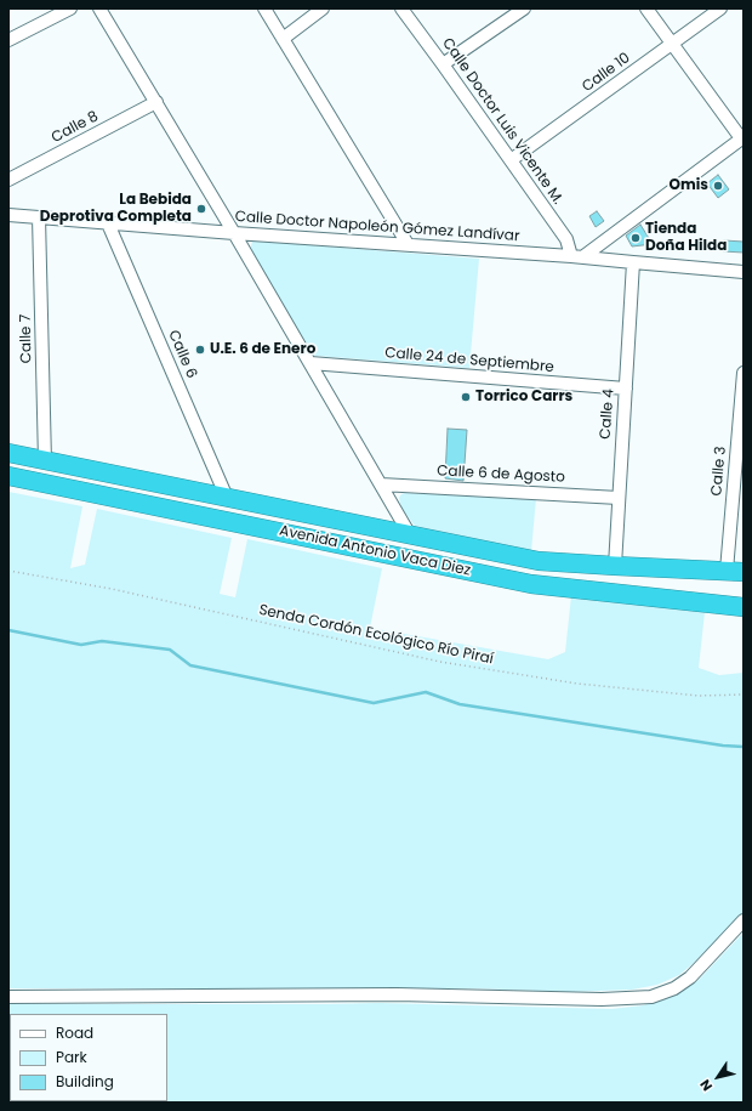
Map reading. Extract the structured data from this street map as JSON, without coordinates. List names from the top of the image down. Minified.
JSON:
{"streets":{"highway":["Avenida Antonio Vaca Diez"],"street":["Calle 10","Calle Doctor Luis Vicente M.","Calle 8","Calle Doctor Napoleón Gómez Landívar","Calle 7","Calle 6","Calle 24 de Septiembre","Calle 4","Calle 3","Calle 6 de Agosto"],"path":["Senda Cordón Ecológico Río Piraí"]},"crossings":[["Calle 10","Calle Doctor Luis Vicente M."],["Calle Doctor Luis Vicente M.","Calle Doctor Napoleón Gómez Landívar"],["Calle Doctor Napoleón Gómez Landívar","Calle 7"],["Calle Doctor Napoleón Gómez Landívar","Calle 6"],["Calle Doctor Napoleón Gómez Landívar","Calle 4"],["Calle 7","Avenida Antonio Vaca Diez"],["Calle 6","Avenida Antonio Vaca Diez"],["Calle 24 de Septiembre","Calle 4"],["Calle 4","Calle 6 de Agosto"],["Calle 4","Avenida Antonio Vaca Diez"],["Calle 3","Avenida Antonio Vaca Diez"]],"places":["Omis","La Bebida Deprotiva Completa","Tienda Doña Hilda","U.E. 6 de Enero","Torrico Carrs"],"legend":["Road","Park","Building"],"north":"bottom left"}
